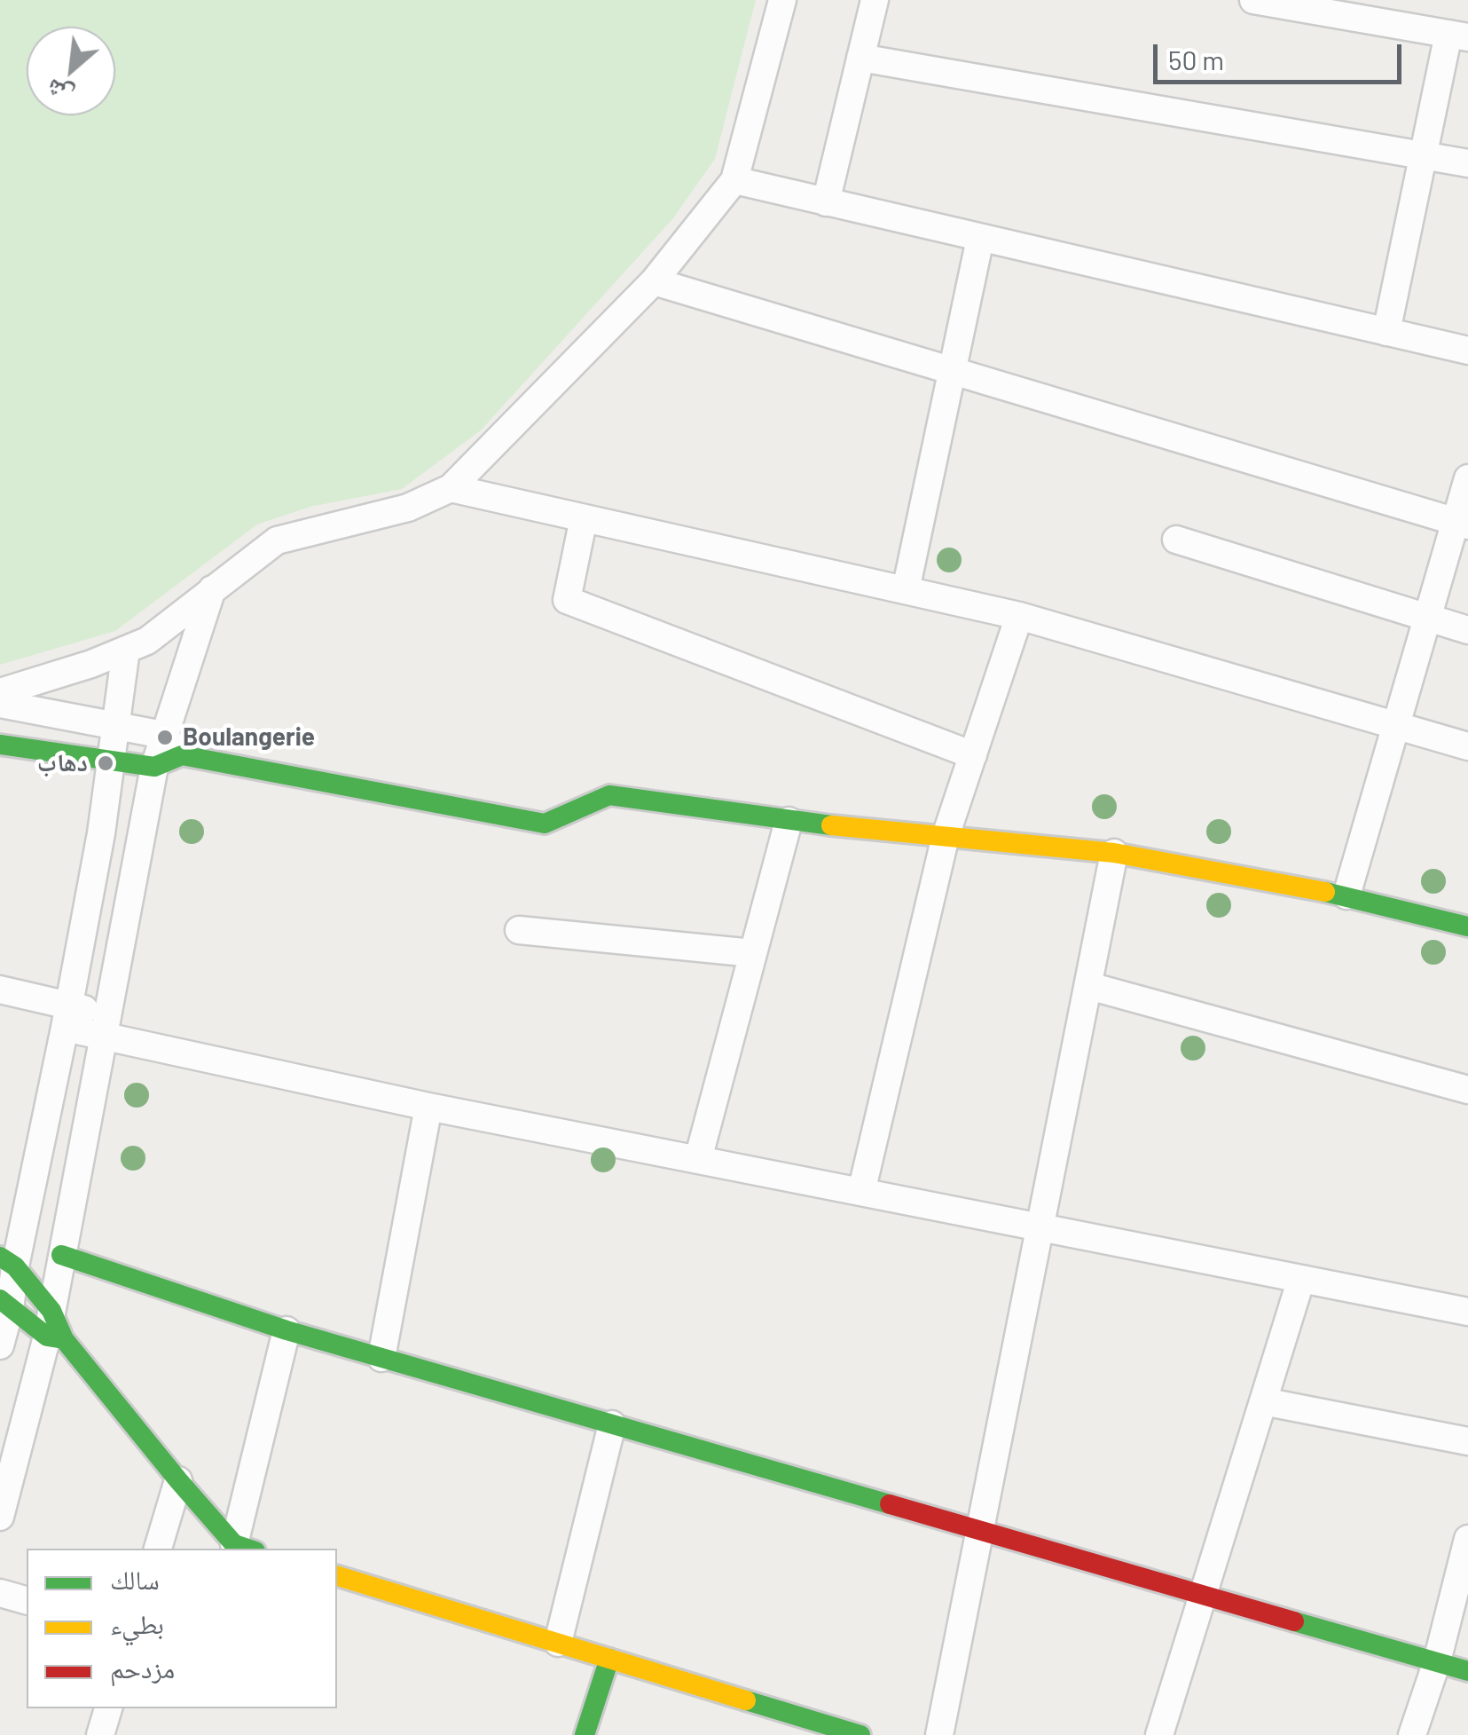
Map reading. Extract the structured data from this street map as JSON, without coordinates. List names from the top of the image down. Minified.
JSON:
{"places":["Boulangerie","دهاب"],"legend":["سالك","بطيء","مزدحم"],"scale_bar":"50 m","north":"bottom left"}
